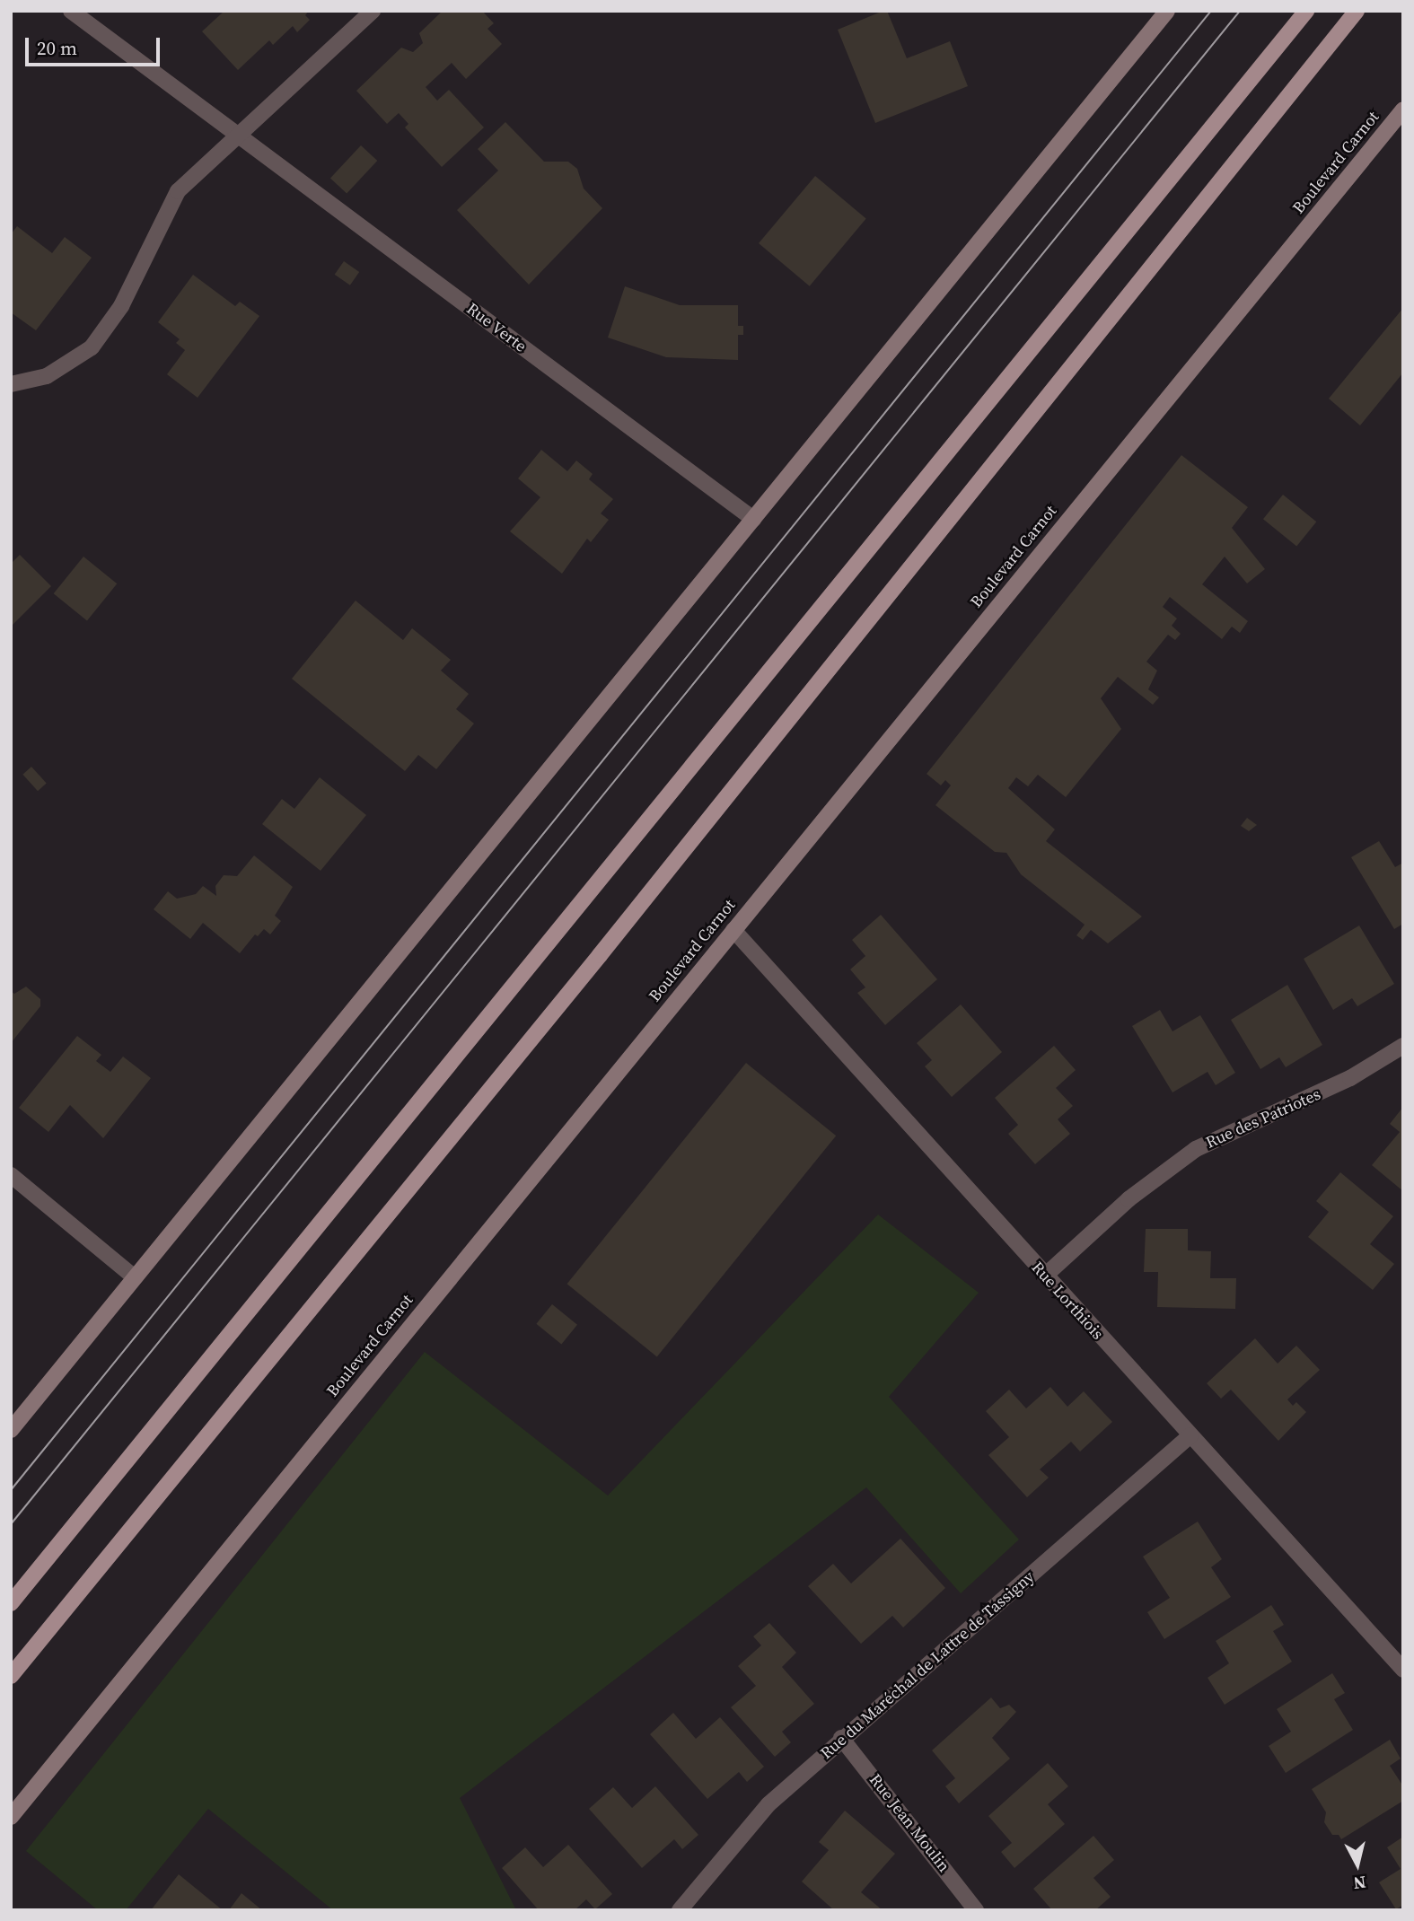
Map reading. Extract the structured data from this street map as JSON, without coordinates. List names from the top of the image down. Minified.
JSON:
{"streets":{"street":["Boulevard Carnot","Rue Verte","Rue des Patriotes","Rue Lorthiois","Rue du Maréchal de Lattre de Tassigny","Rue Jean Moulin"]},"crossings":[["Boulevard Carnot","Rue Lorthiois"],["Rue des Patriotes","Rue Lorthiois"],["Rue Lorthiois","Rue du Maréchal de Lattre de Tassigny"],["Rue du Maréchal de Lattre de Tassigny","Rue Jean Moulin"]],"scale_bar":"20 m","north":"bottom"}
